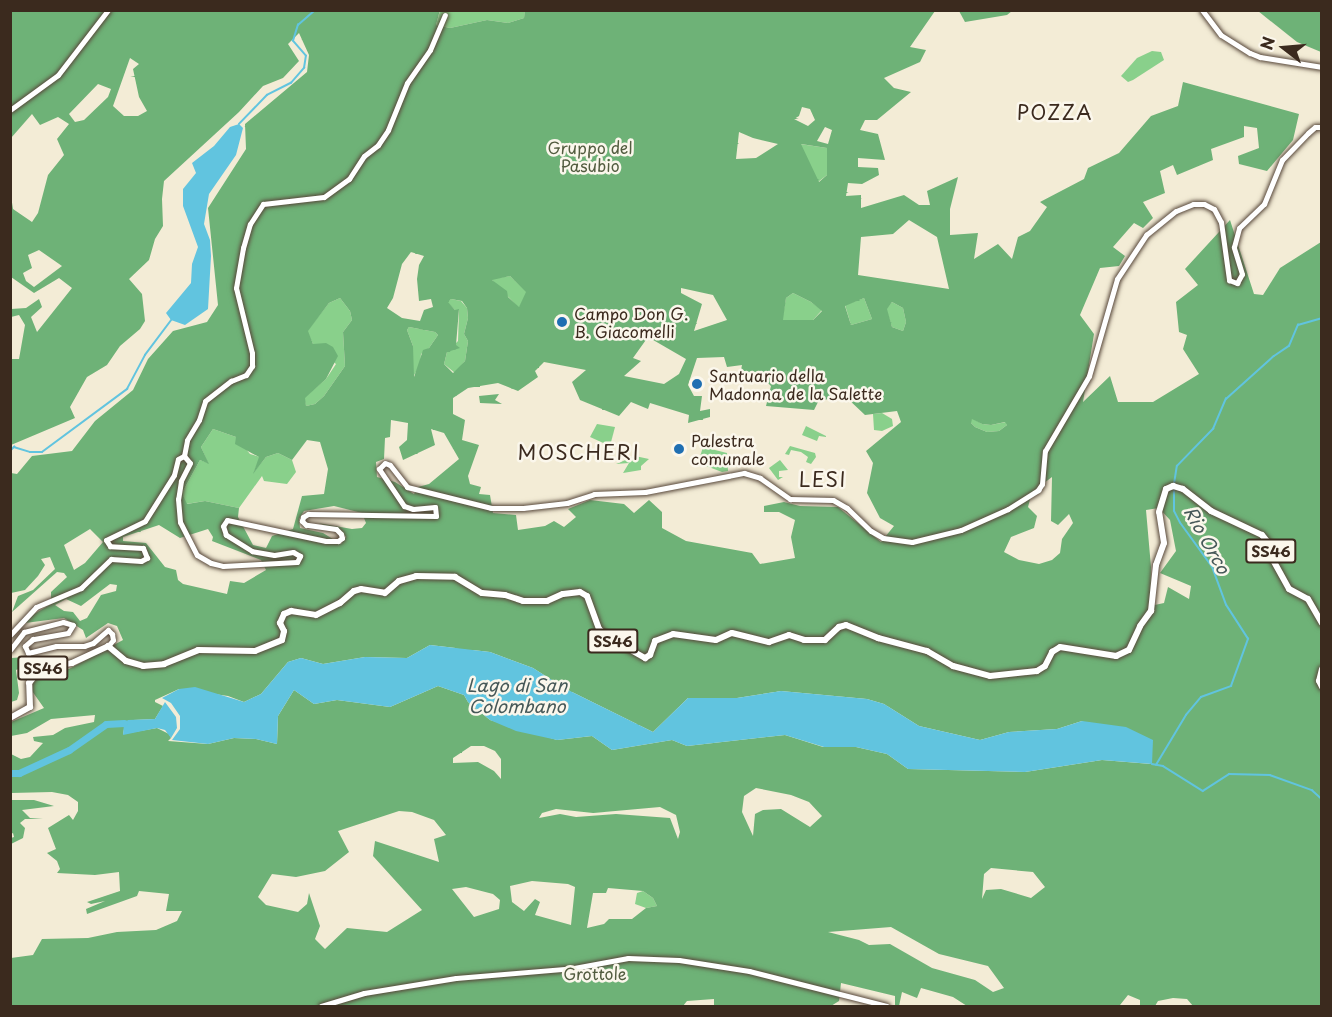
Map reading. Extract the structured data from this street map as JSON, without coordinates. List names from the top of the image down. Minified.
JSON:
{"streets":{"main road":["SS46"]},"districts":["POZZA","MOSCHERI","LESI"],"water":["Rio Orco","Lago di San Colombano"],"parks":["Gruppo del Pasubio","Grottole"],"places":["Campo Don G. B. Giacomelli","Santuario della Madonna de la Salette","Palestra comunale"],"north":"left"}
